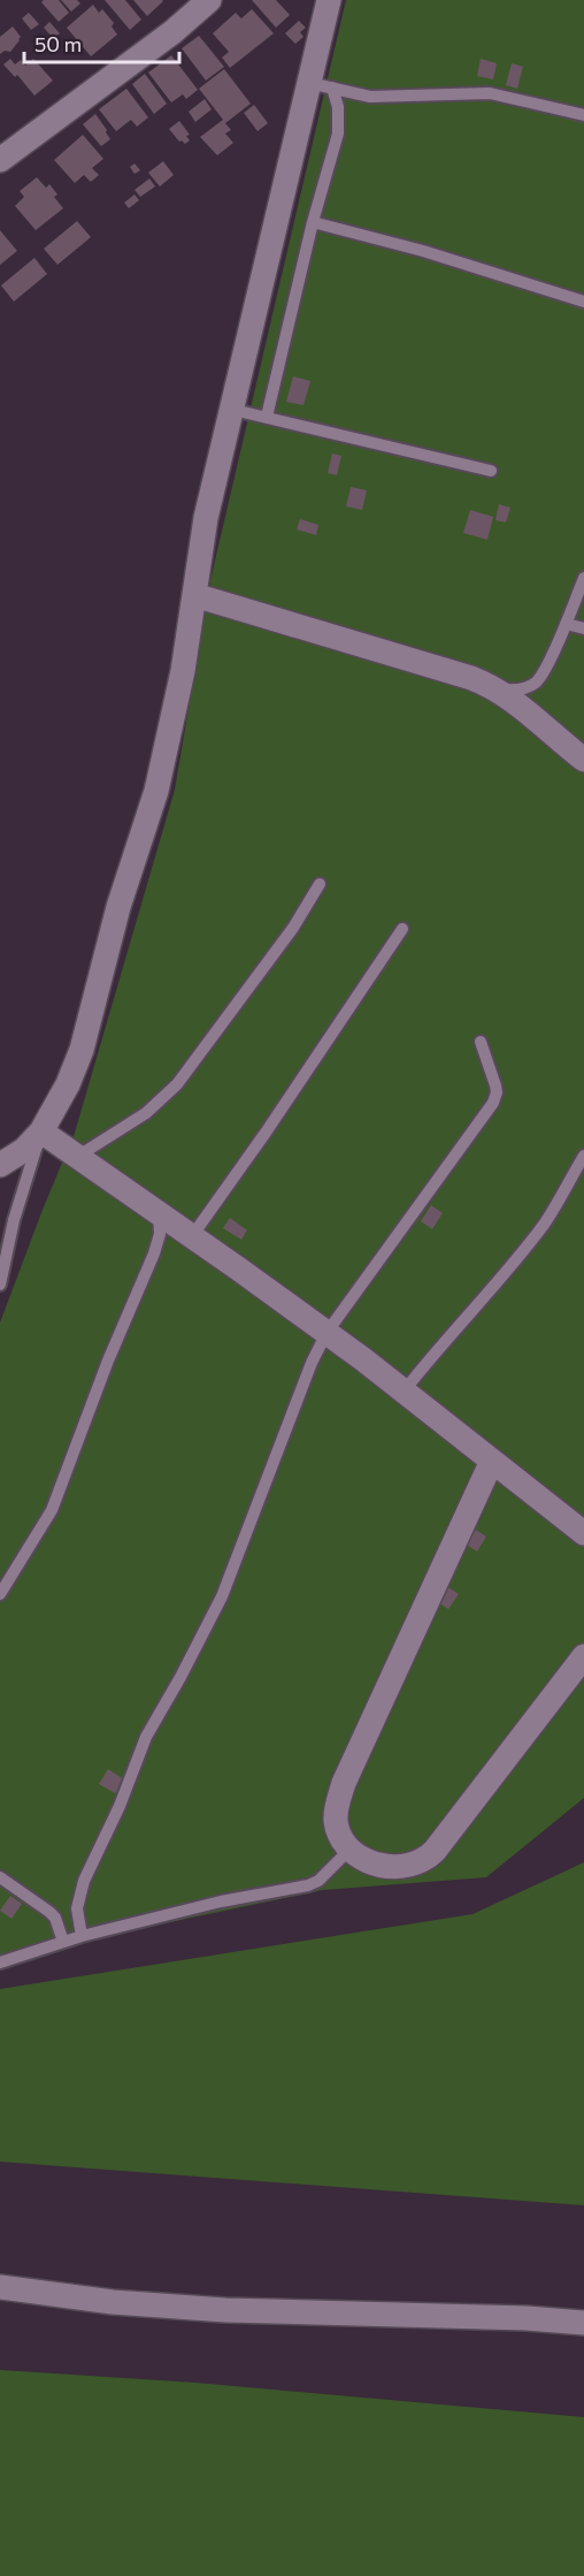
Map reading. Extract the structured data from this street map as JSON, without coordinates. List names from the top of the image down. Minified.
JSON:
{"scale_bar":"50 m"}
